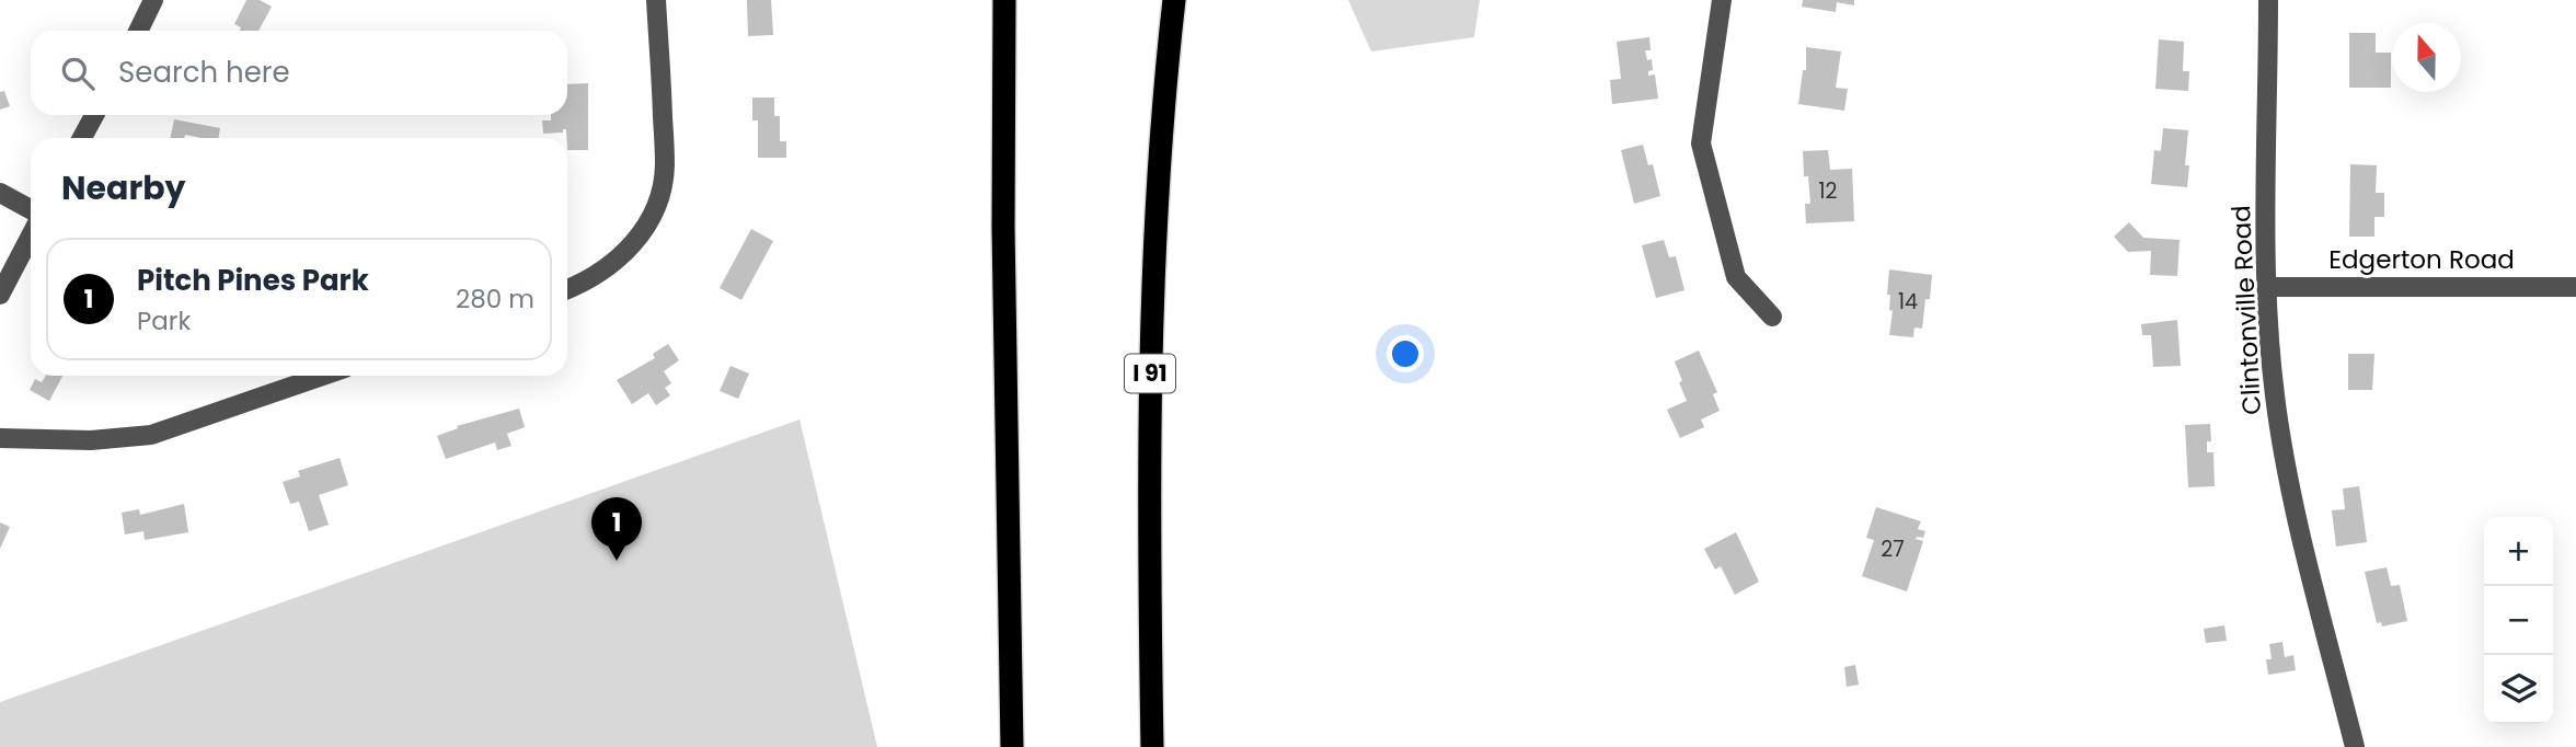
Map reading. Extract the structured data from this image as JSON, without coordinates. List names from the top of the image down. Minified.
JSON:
{"streets":{"highway":["I 91"],"street":["Edgerton Road","Clintonville Road"]},"crossings":[["Edgerton Road","Clintonville Road"]],"house_numbers":["12","14","27"],"north":"top","page":{"search":"Search here","heading":"Nearby","list":[{"mark":"1","name":"Pitch Pines Park","note":"Park","value":"280 m"}],"pins":"1","map_buttons":["+","−"]}}
